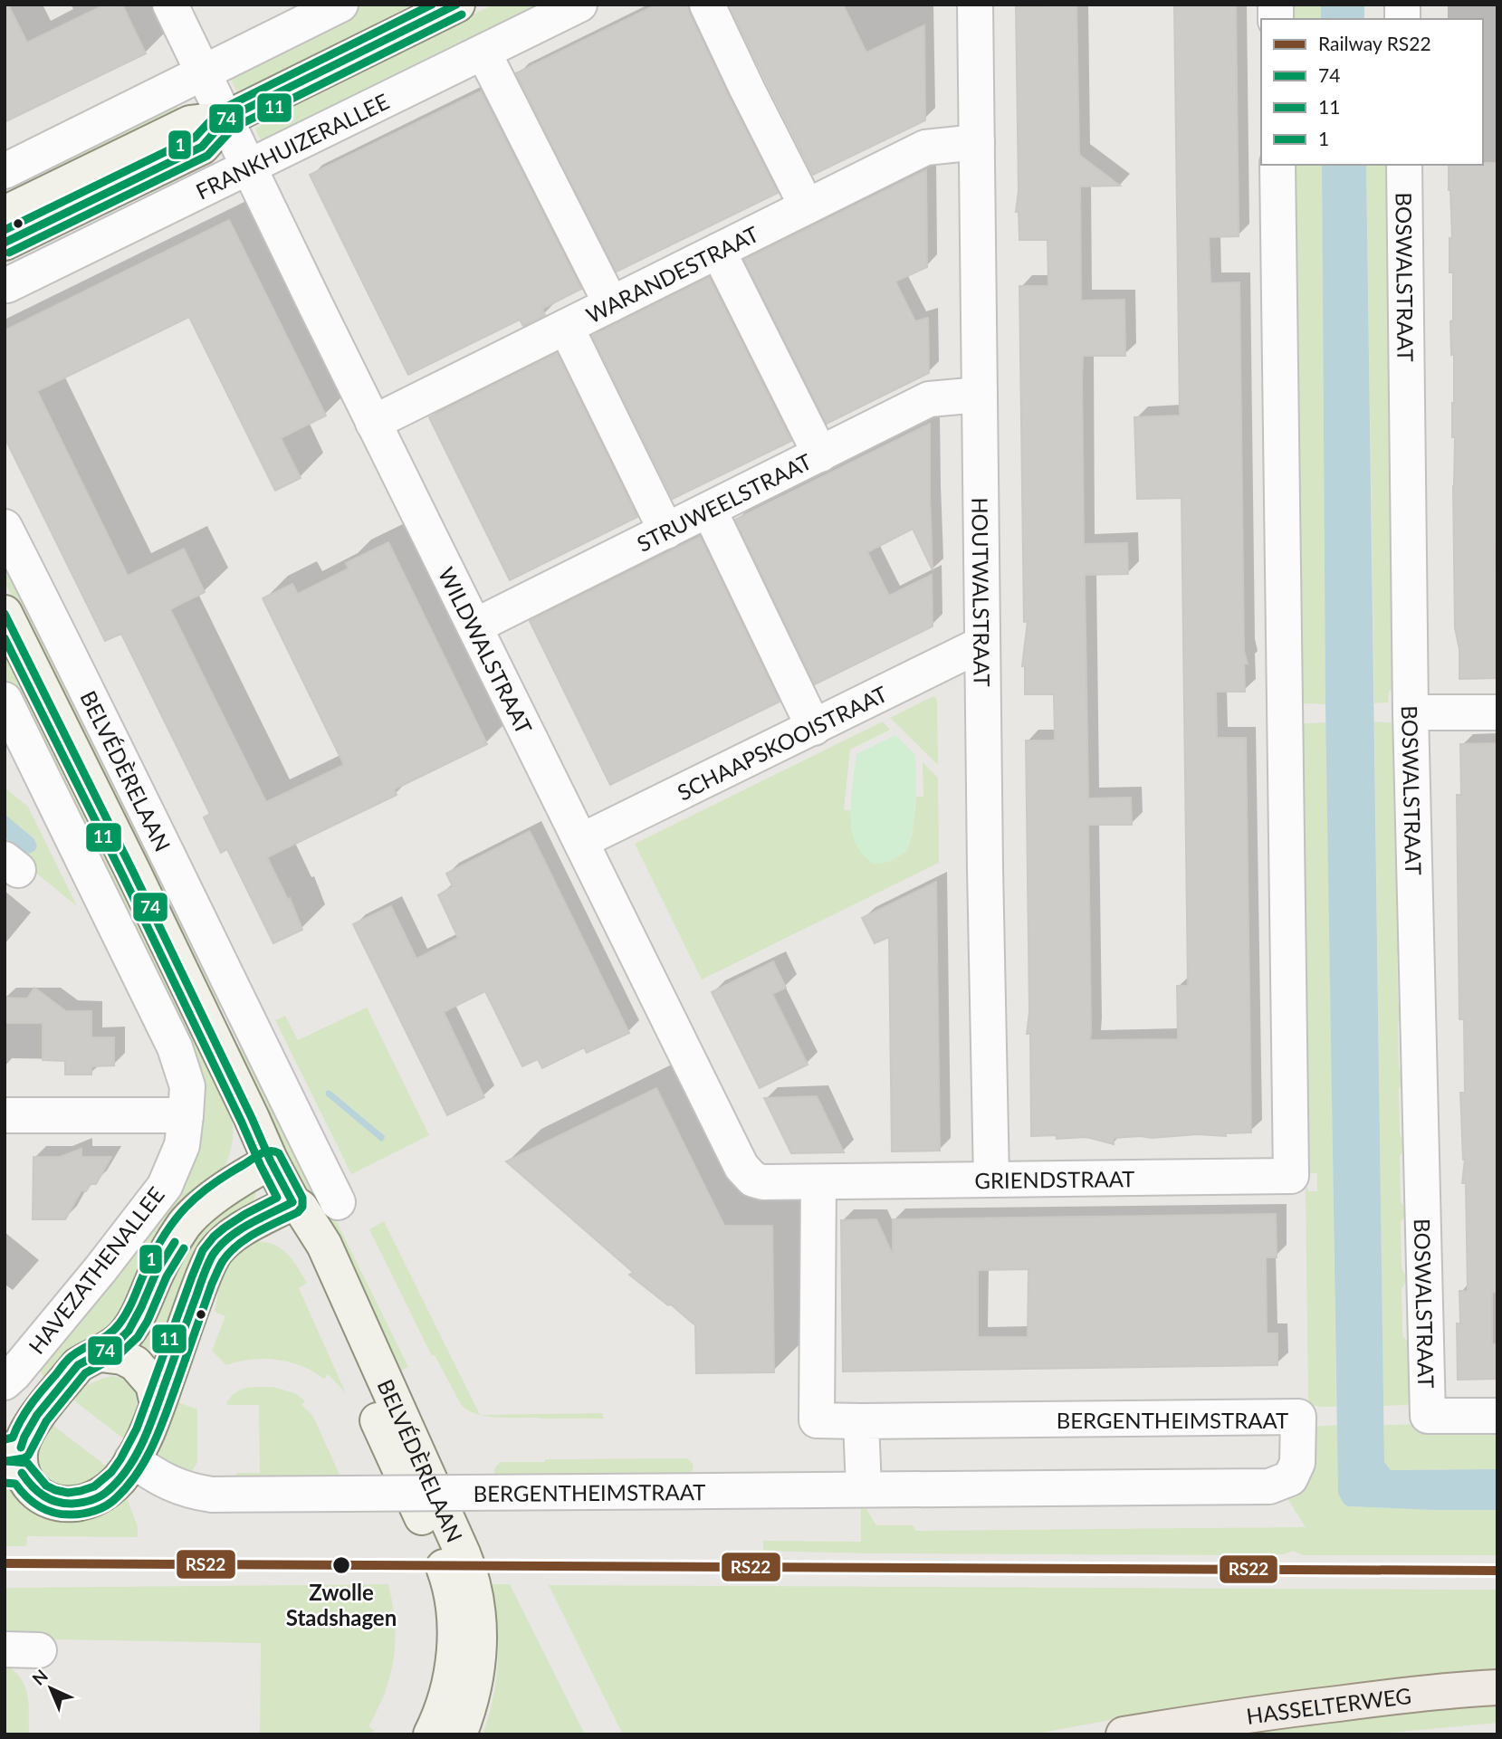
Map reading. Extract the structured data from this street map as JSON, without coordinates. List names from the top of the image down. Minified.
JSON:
{"streets":{"main road":["FRANKHUIZERALLEE","BELVÉDÈRELAAN","HAVEZATHENALLEE","HASSELTERWEG"],"street":["WARANDESTRAAT","BOSWALSTRAAT","STRUWEELSTRAAT","HOUTWALSTRAAT","WILDWALSTRAAT","SCHAAPSKOOISTRAAT","GRIENDSTRAAT","BERGENTHEIMSTRAAT"]},"crossings":[["FRANKHUIZERALLEE","WILDWALSTRAAT"],["WARANDESTRAAT","HOUTWALSTRAAT"],["WARANDESTRAAT","WILDWALSTRAAT"],["STRUWEELSTRAAT","HOUTWALSTRAAT"],["STRUWEELSTRAAT","WILDWALSTRAAT"],["HOUTWALSTRAAT","SCHAAPSKOOISTRAAT"],["HOUTWALSTRAAT","GRIENDSTRAAT"],["WILDWALSTRAAT","SCHAAPSKOOISTRAAT"],["WILDWALSTRAAT","GRIENDSTRAAT"],["BELVÉDÈRELAAN","HAVEZATHENALLEE"],["GRIENDSTRAAT","BERGENTHEIMSTRAAT"],["HAVEZATHENALLEE","BERGENTHEIMSTRAAT"]],"places":["Zwolle Stadshagen"],"lines":["transit line 74","transit line 1","transit line 11","rail line RS22"],"legend":["Railway RS22","74","11","1"],"north":"top left"}
